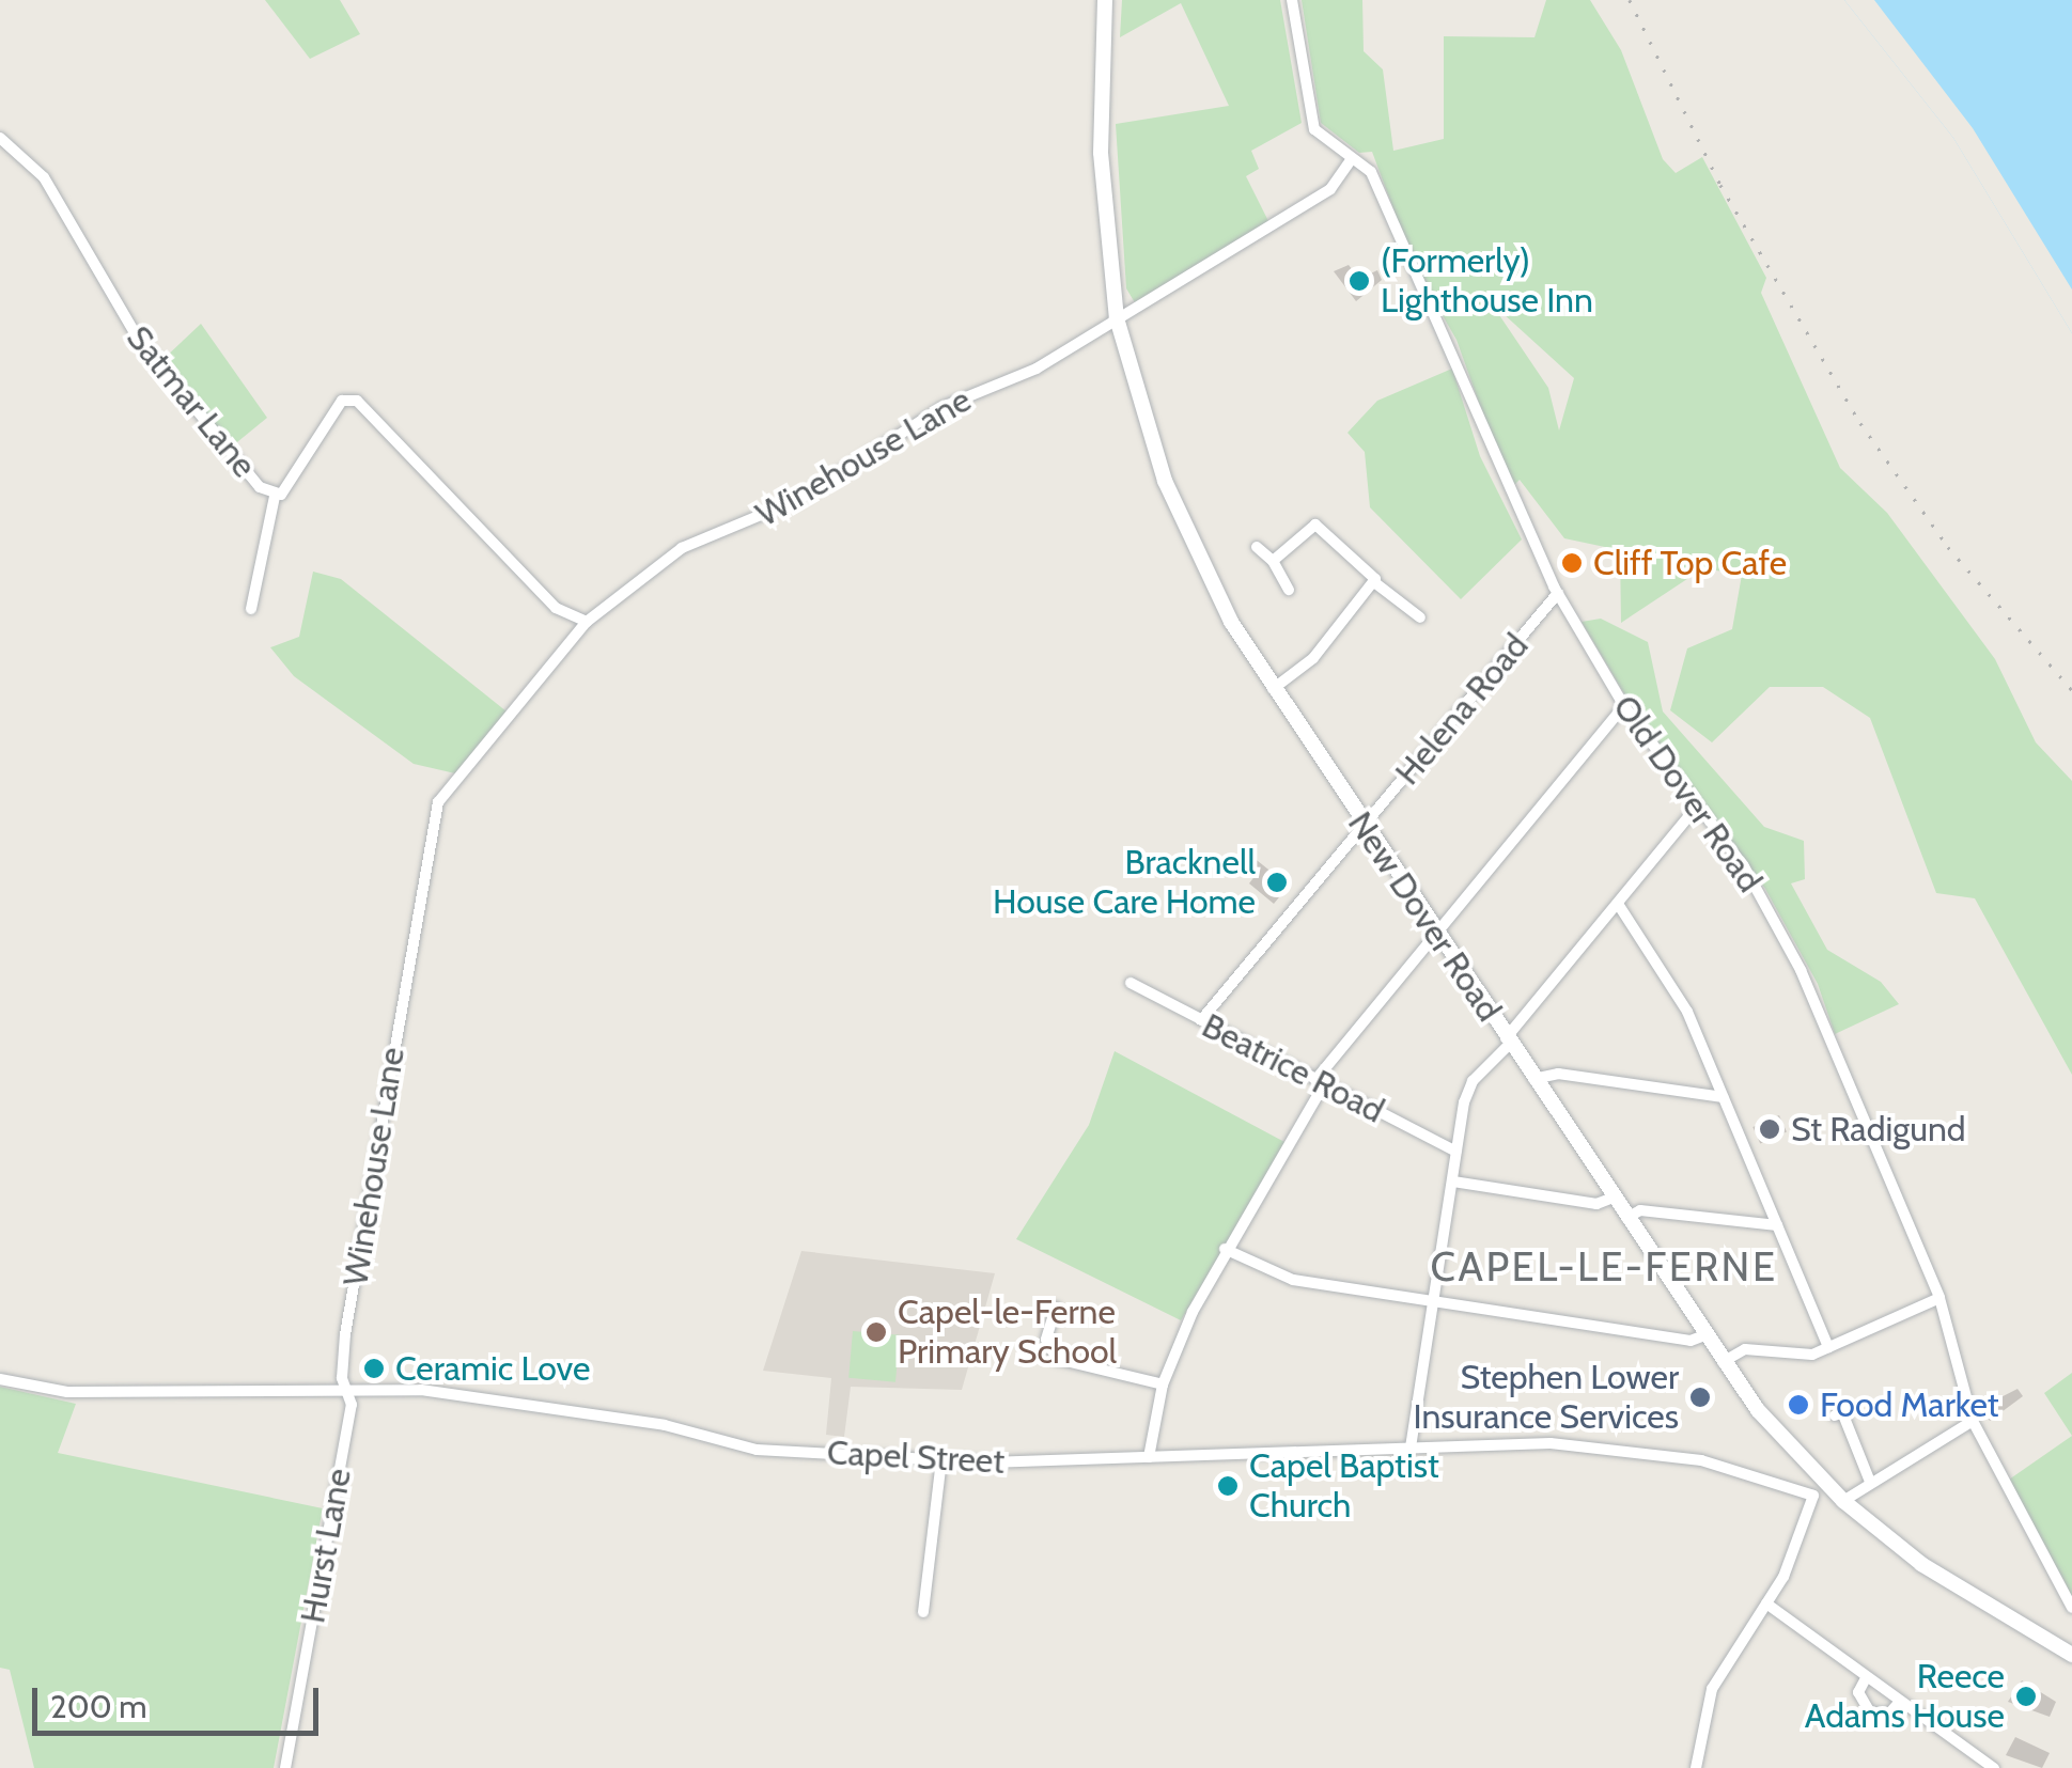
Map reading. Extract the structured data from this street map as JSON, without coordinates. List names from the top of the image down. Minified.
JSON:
{"streets":{"main road":["New Dover Road"],"street":["Satmar Lane","Winehouse Lane","Helena Road","Old Dover Road","Beatrice Road","Capel Street","Hurst Lane"]},"crossings":[["Satmar Lane","Winehouse Lane"],["Winehouse Lane","Old Dover Road"],["Winehouse Lane","New Dover Road"],["Winehouse Lane","Capel Street"],["Winehouse Lane","Hurst Lane"],["Helena Road","Old Dover Road"],["Helena Road","New Dover Road"],["Helena Road","Beatrice Road"],["Capel Street","Hurst Lane"]],"districts":["CAPEL-LE-FERNE"],"places":["(Formerly) Lighthouse Inn","Cliff Top Cafe","Bracknell House Care Home","St Radigund","Capel-le-Ferne Primary School","Ceramic Love","Stephen Lower Insurance Services","Food Market","Capel Baptist Church","Reece Adams House"],"scale_bar":"200 m"}
